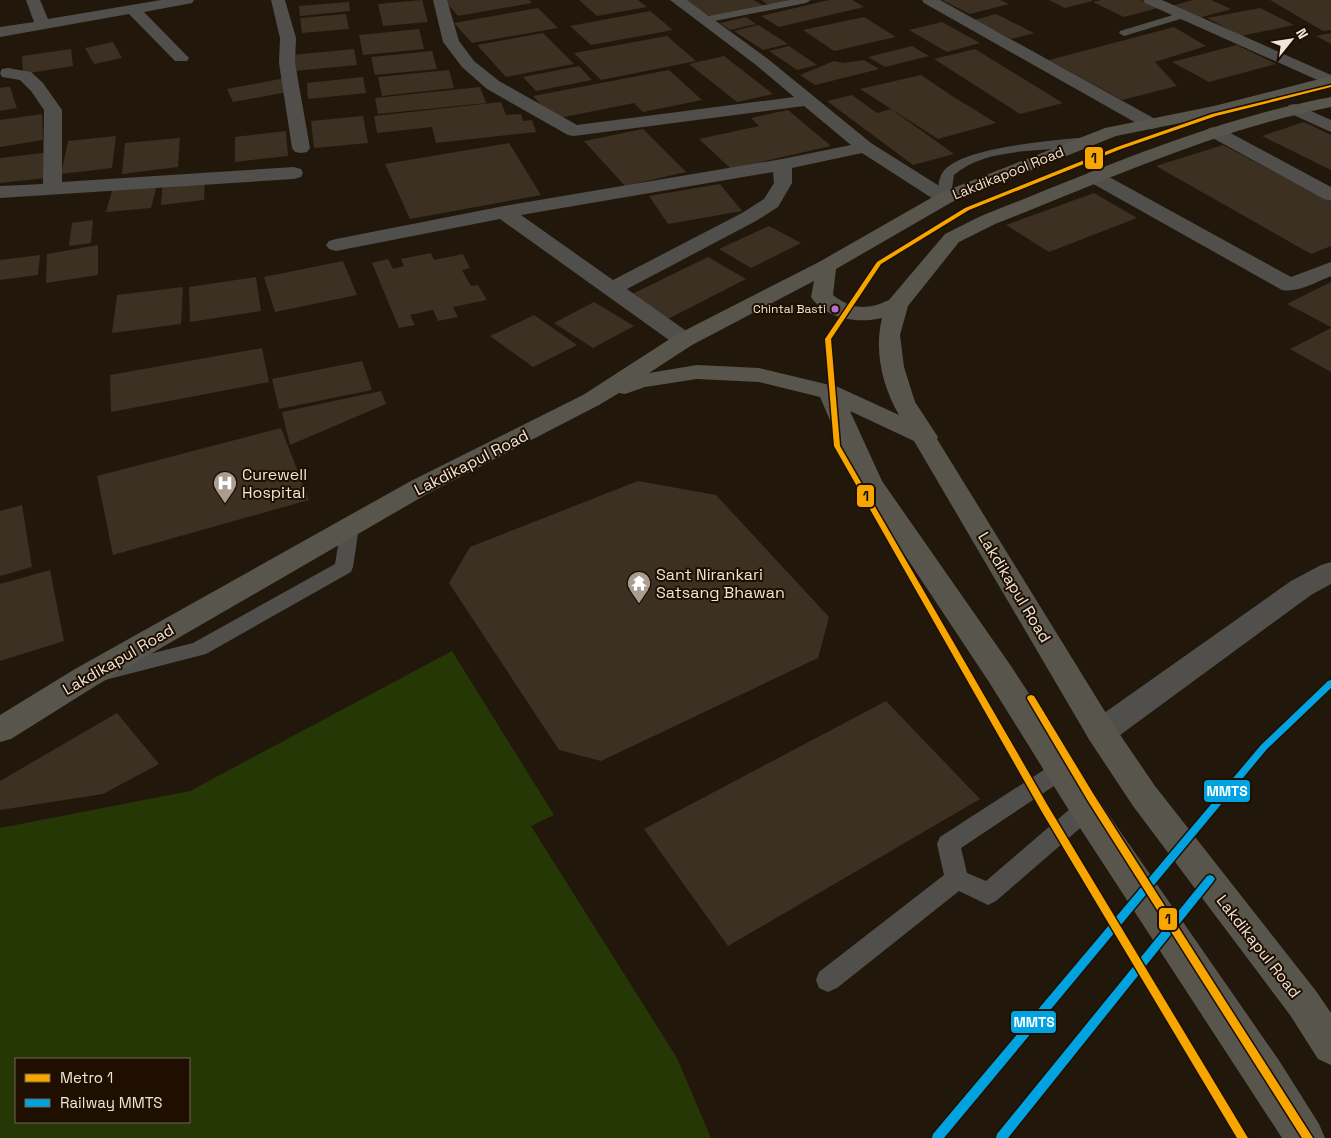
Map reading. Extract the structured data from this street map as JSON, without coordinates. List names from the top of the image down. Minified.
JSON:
{"streets":{"highway":["Lakdikapool Road","Lakdikapul Road"]},"crossings":[["Lakdikapool Road","Lakdikapul Road"]],"places":{"other":["Chintal Basti"],"hospital":["Curewell Hospital"],"temple":["Sant Nirankari Satsang Bhawan"]},"lines":["metro line 1","rail line MMTS"],"legend":["Metro 1","Railway MMTS"],"north":"top right"}
